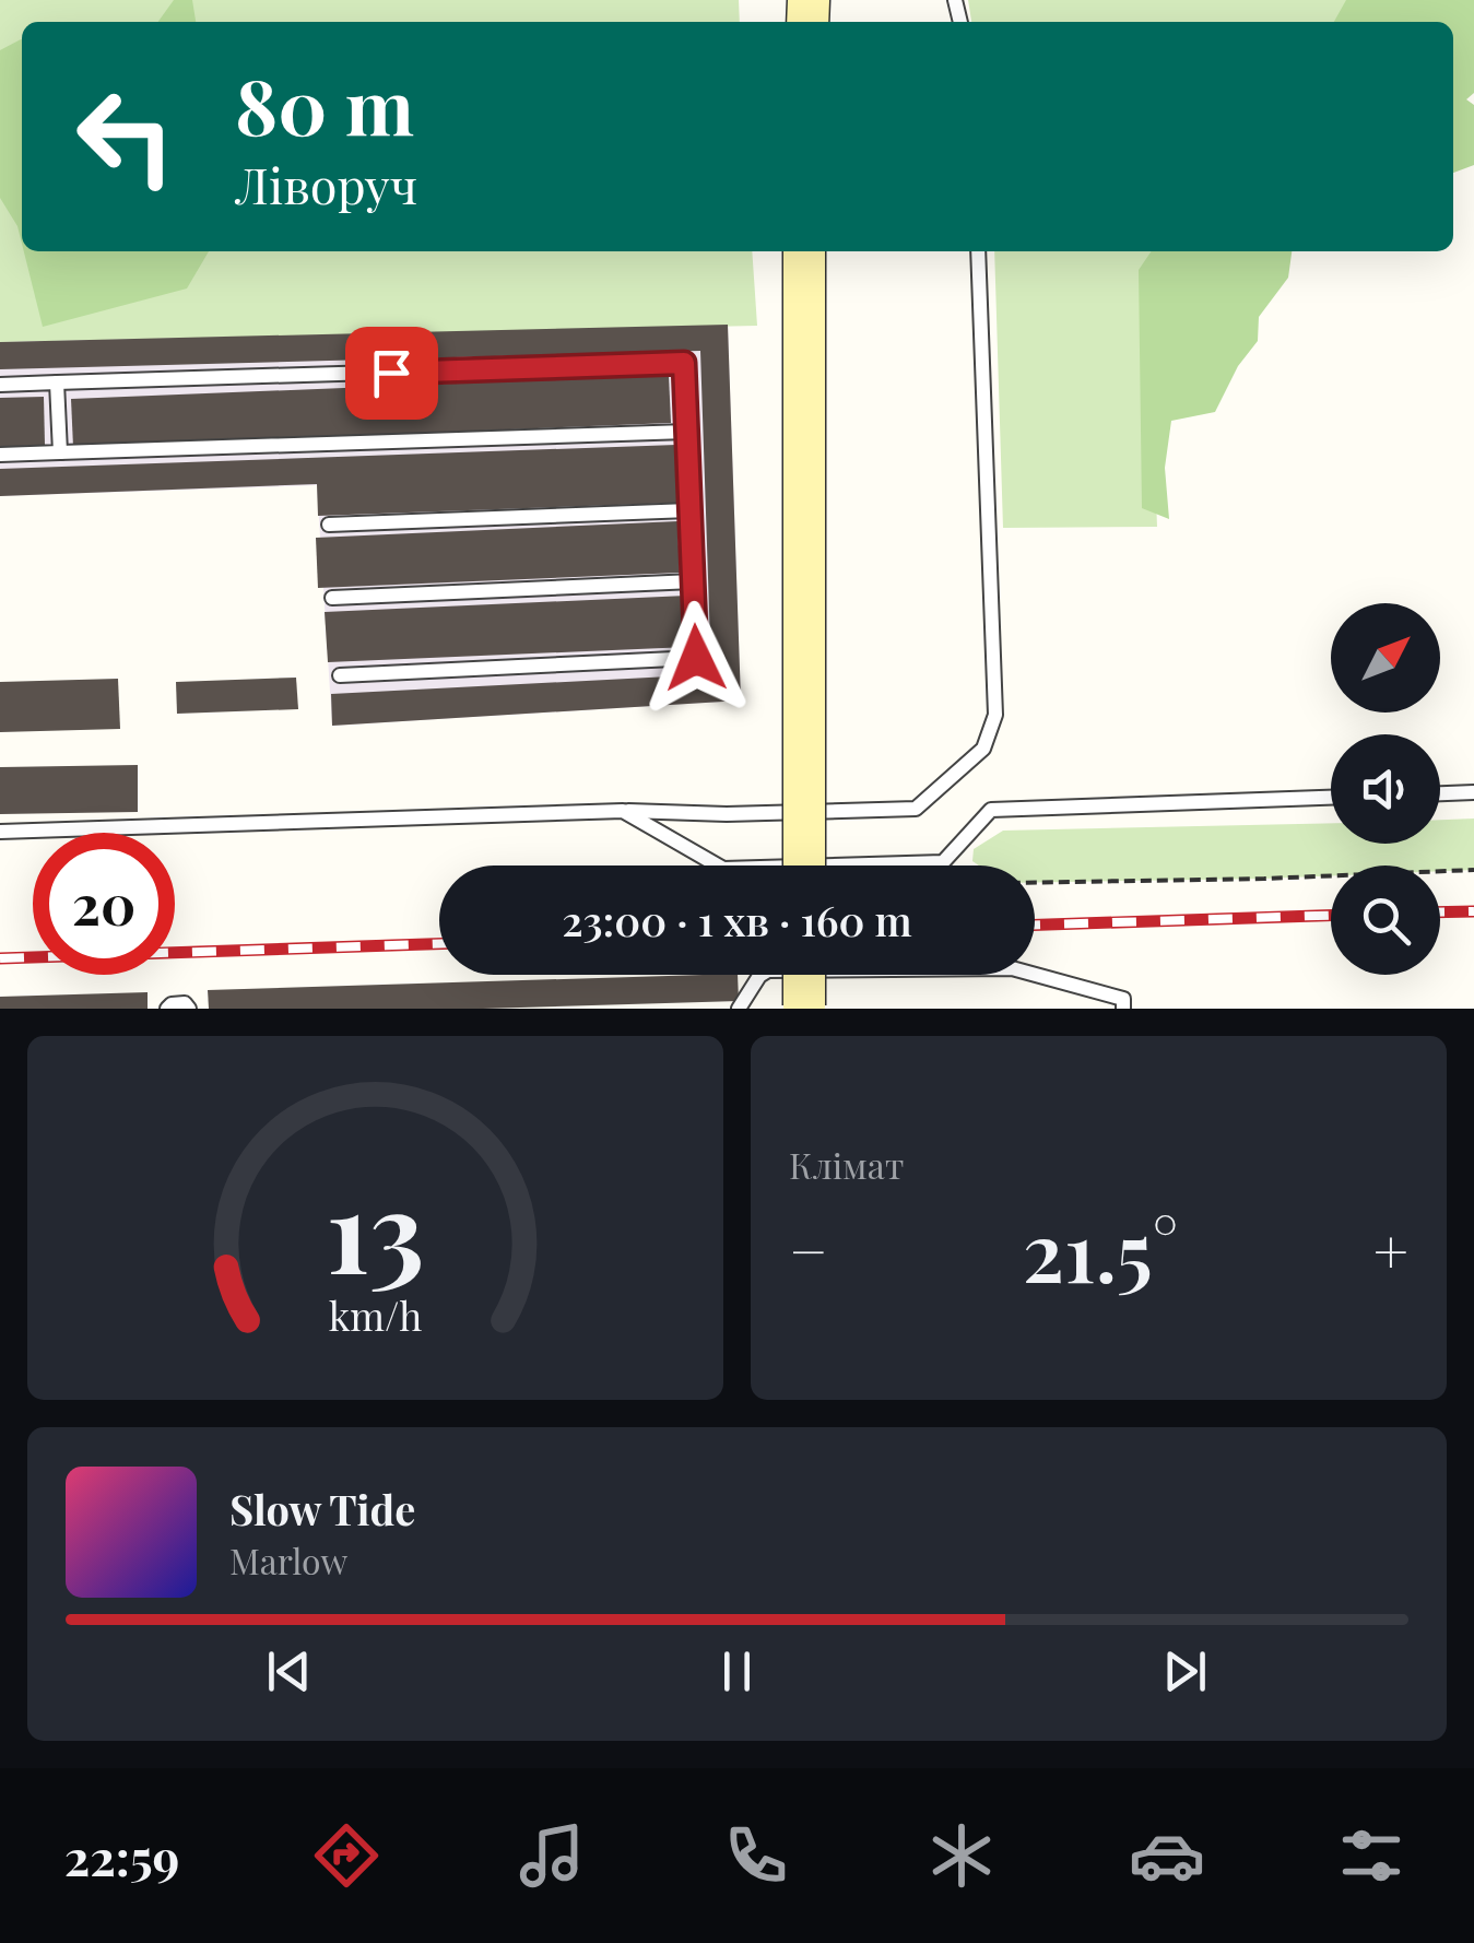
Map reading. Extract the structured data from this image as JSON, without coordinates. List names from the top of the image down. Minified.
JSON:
{"north":"top right","page":{"turn":["80 m","Ліворуч"],"limit":"20","trip":"23:00 · 1 хв · 160 m","tile":"Клімат","heat":["−","21.5°","+"],"song":["Slow Tide","Marlow"],"tabs":"22:59","gauge":["13","km/h"]}}
